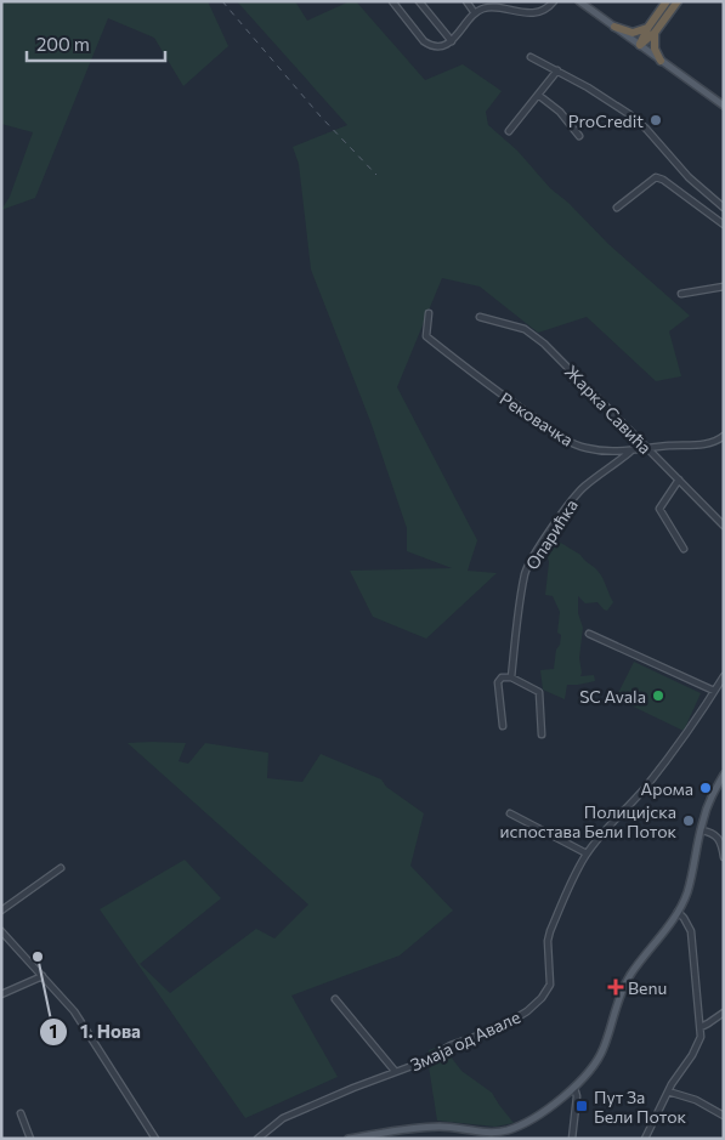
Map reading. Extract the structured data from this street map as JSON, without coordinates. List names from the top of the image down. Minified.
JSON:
{"streets":{"street":["Жарка Савића","Рековачка","Опарићка","Змаја од Авале"]},"crossings":[["Жарка Савића","Рековачка"],["Рековачка","Опарићка"]],"places":{"other":["ProCredit","SC Avala","Арома","Полицијска испостава Бели Поток","1. Нова"],"health":["Benu"],"transit":["Пут За Бели Поток"]},"scale_bar":"200 m"}
